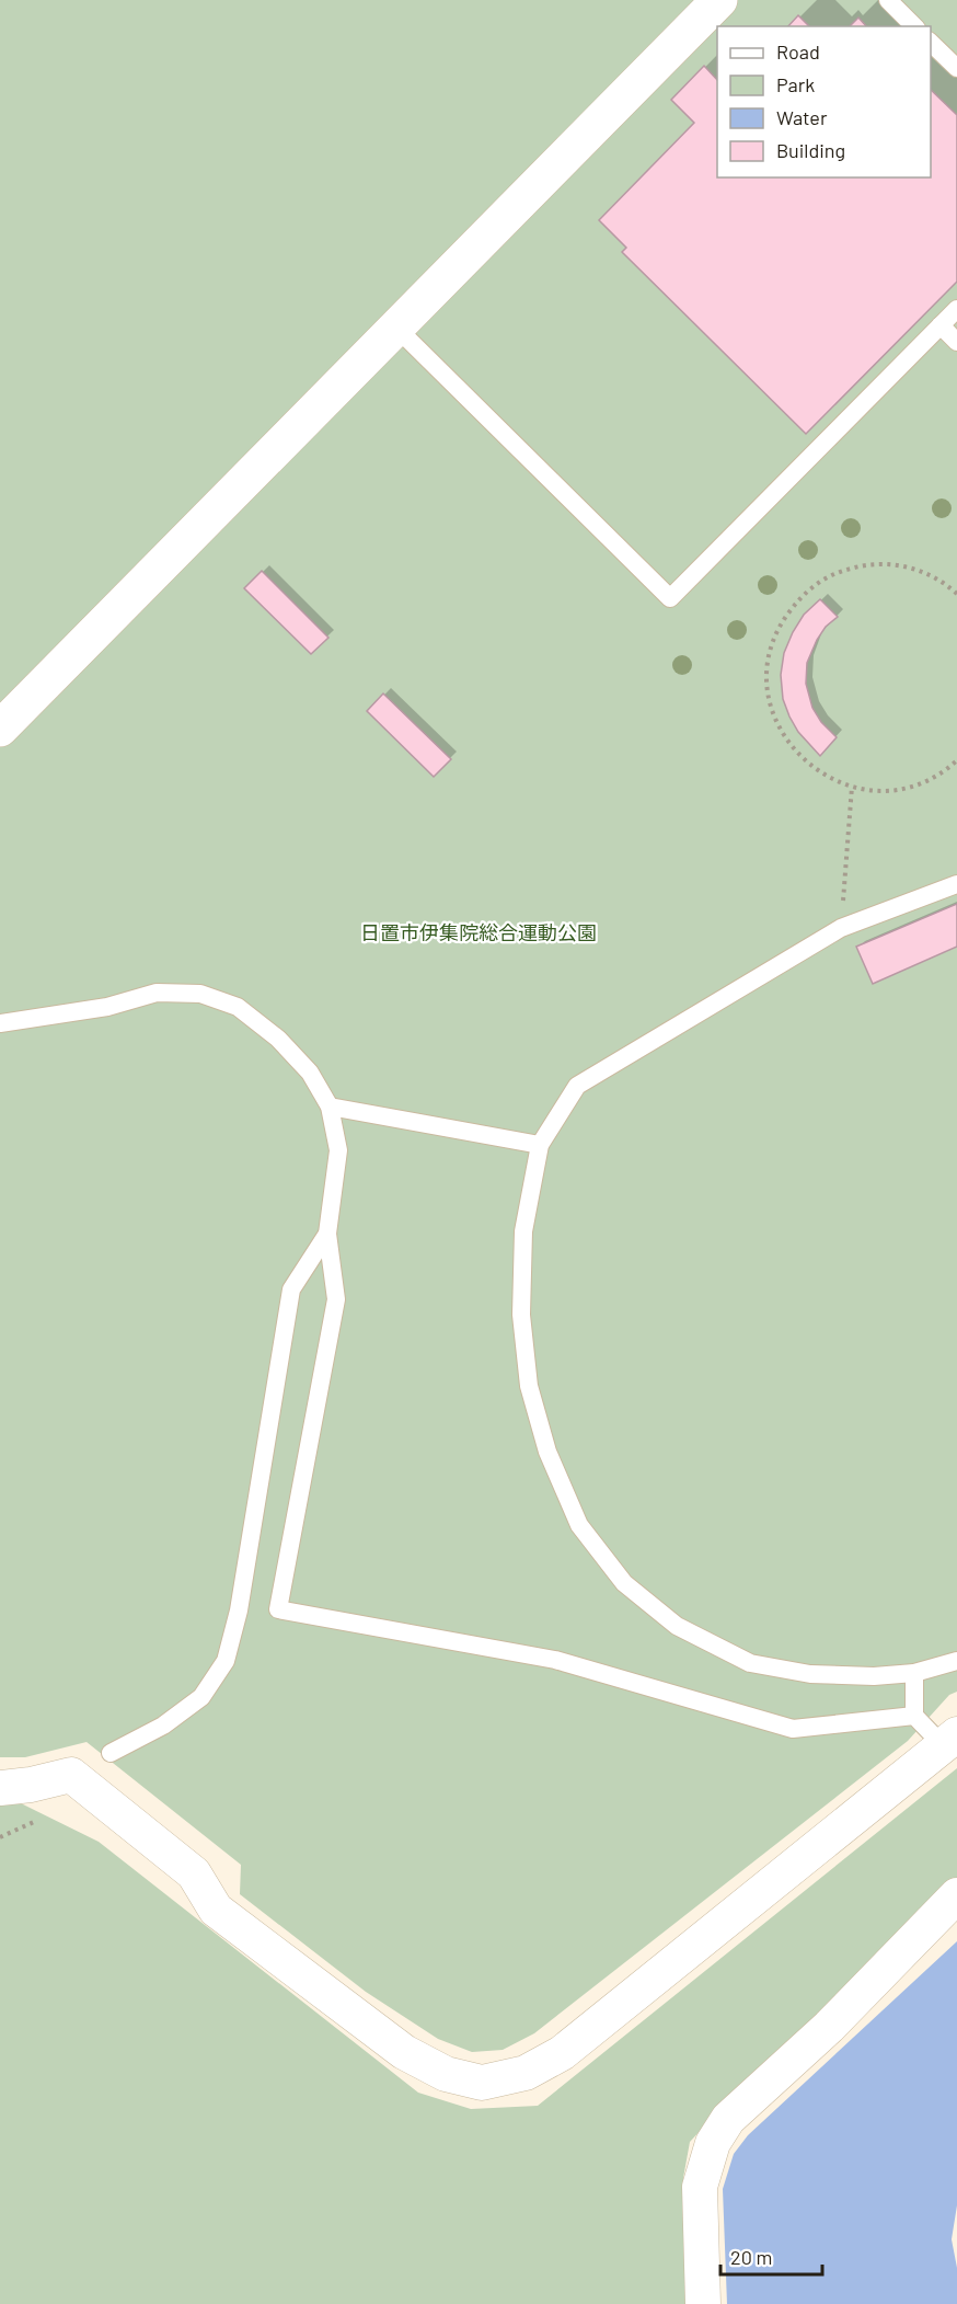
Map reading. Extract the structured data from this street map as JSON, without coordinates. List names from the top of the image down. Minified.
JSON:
{"parks":["日置市伊集院総合運動公園"],"legend":["Road","Park","Water","Building"],"scale_bar":"20 m"}
